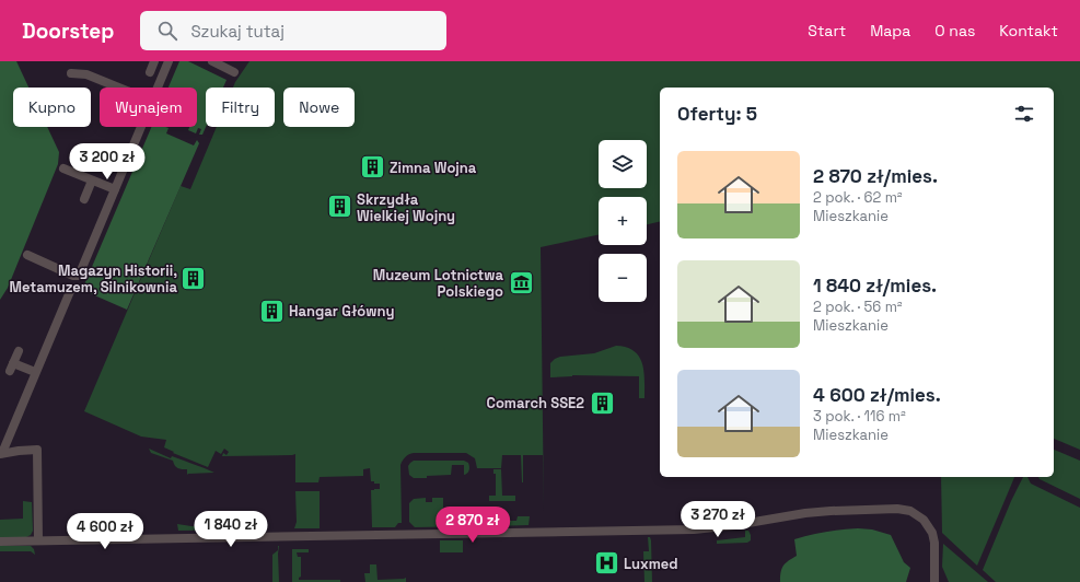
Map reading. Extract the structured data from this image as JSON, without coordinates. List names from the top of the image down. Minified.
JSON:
{"places":{"building":["Zimna Wojna","Skrzydła Wielkiej Wojny","Magazyn Historii, Metamuzem, Silnikownia","Hangar Główny","Comarch SSE2"],"museum":["Muzeum Lotnictwa Polskiego"],"hospital":["Luxmed"]},"page":{"header":"Doorstep","search":"Szukaj tutaj","nav":["Start","Mapa","O nas","Kontakt"],"chip":["Kupno","Wynajem","Filtry","Nowe"],"heading":"Oferty: 5","map_buttons":["+","−"],"list":[{"name":"2 870 zł/mies.","note":"2 pok. · 62 m² · Mieszkanie"},{"name":"1 840 zł/mies.","note":"2 pok. · 56 m² · Mieszkanie"},{"name":"4 600 zł/mies.","note":"3 pok. · 116 m² · Mieszkanie"}],"price":["3 200 zł","3 270 zł","2 870 zł","1 840 zł","4 600 zł"]}}
